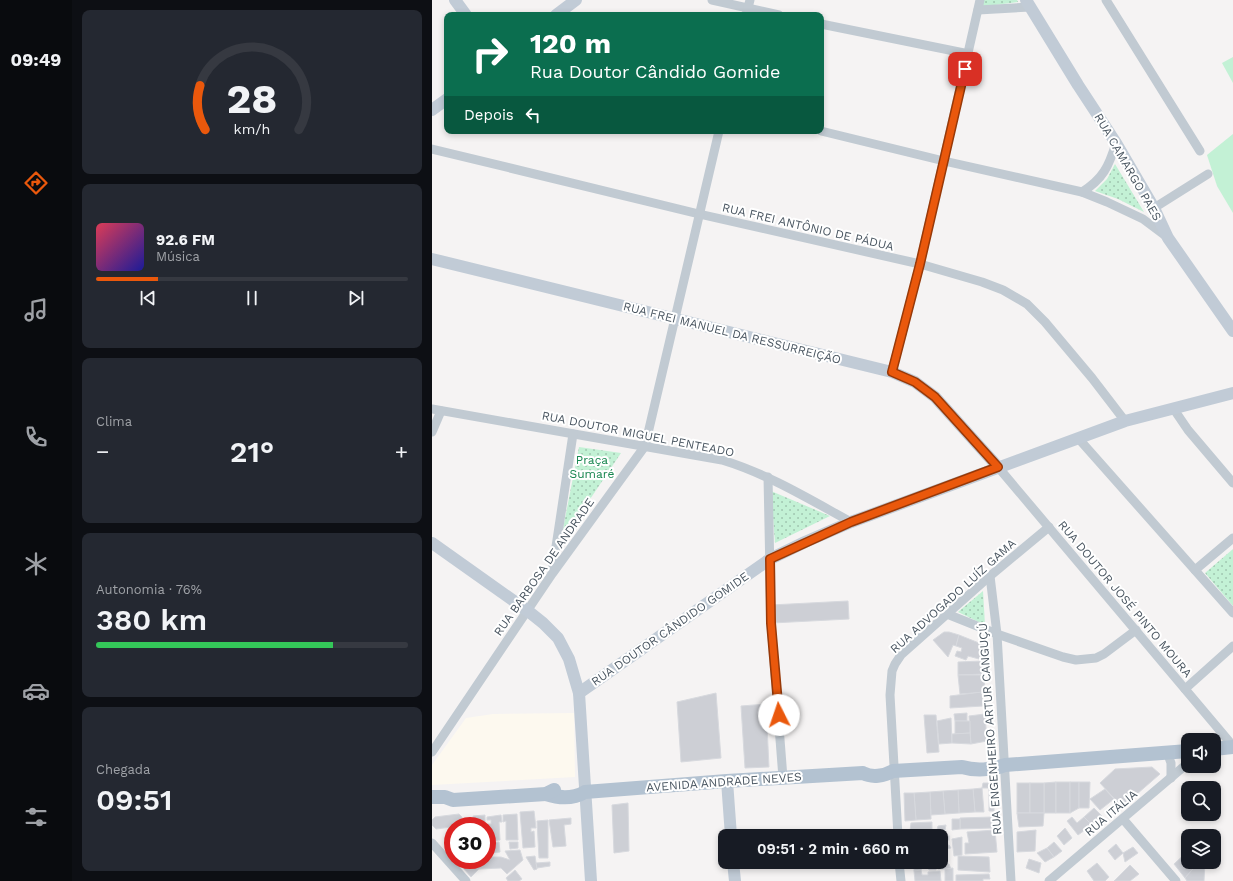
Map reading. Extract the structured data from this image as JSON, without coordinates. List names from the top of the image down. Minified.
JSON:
{"streets":{"main road":["AVENIDA ANDRADE NEVES"],"street":["RUA CAMARGO PAES","RUA FREI ANTÔNIO DE PÁDUA","RUA FREI MANUEL DA RESSURREIÇÃO","RUA DOUTOR MIGUEL PENTEADO","RUA BARBOSA DE ANDRADE","RUA ADVOGADO LUÍZ GAMA","RUA DOUTOR JOSÉ PINTO MOURA","RUA DOUTOR CÂNDIDO GOMIDE","RUA ENGENHEIRO ARTUR CANGUÇÚ","RUA ITÁLIA"]},"crossings":[["RUA FREI ANTÔNIO DE PÁDUA","RUA BARBOSA DE ANDRADE"],["RUA FREI ANTÔNIO DE PÁDUA","RUA DOUTOR CÂNDIDO GOMIDE"],["RUA FREI MANUEL DA RESSURREIÇÃO","RUA BARBOSA DE ANDRADE"],["RUA FREI MANUEL DA RESSURREIÇÃO","RUA DOUTOR JOSÉ PINTO MOURA"],["RUA FREI MANUEL DA RESSURREIÇÃO","RUA DOUTOR CÂNDIDO GOMIDE"],["RUA DOUTOR MIGUEL PENTEADO","RUA BARBOSA DE ANDRADE"],["RUA DOUTOR MIGUEL PENTEADO","RUA DOUTOR CÂNDIDO GOMIDE"],["RUA ADVOGADO LUÍZ GAMA","RUA DOUTOR JOSÉ PINTO MOURA"],["RUA ADVOGADO LUÍZ GAMA","RUA ENGENHEIRO ARTUR CANGUÇÚ"],["RUA ADVOGADO LUÍZ GAMA","AVENIDA ANDRADE NEVES"],["RUA DOUTOR JOSÉ PINTO MOURA","RUA DOUTOR CÂNDIDO GOMIDE"],["RUA ENGENHEIRO ARTUR CANGUÇÚ","AVENIDA ANDRADE NEVES"]],"parks":["Praça Sumaré"],"page":{"tabs":"09:49","turn":["120 m","Rua Doutor Cândido Gomide"],"then":"Depois","song":["92.6 FM","Música"],"tile":["Clima",["Autonomia · 76%","380 km"],["Chegada","09:51"]],"heat":["−","21°","+"],"limit":"30","trip":"09:51 · 2 min · 660 m","gauge":["28","km/h"]}}
